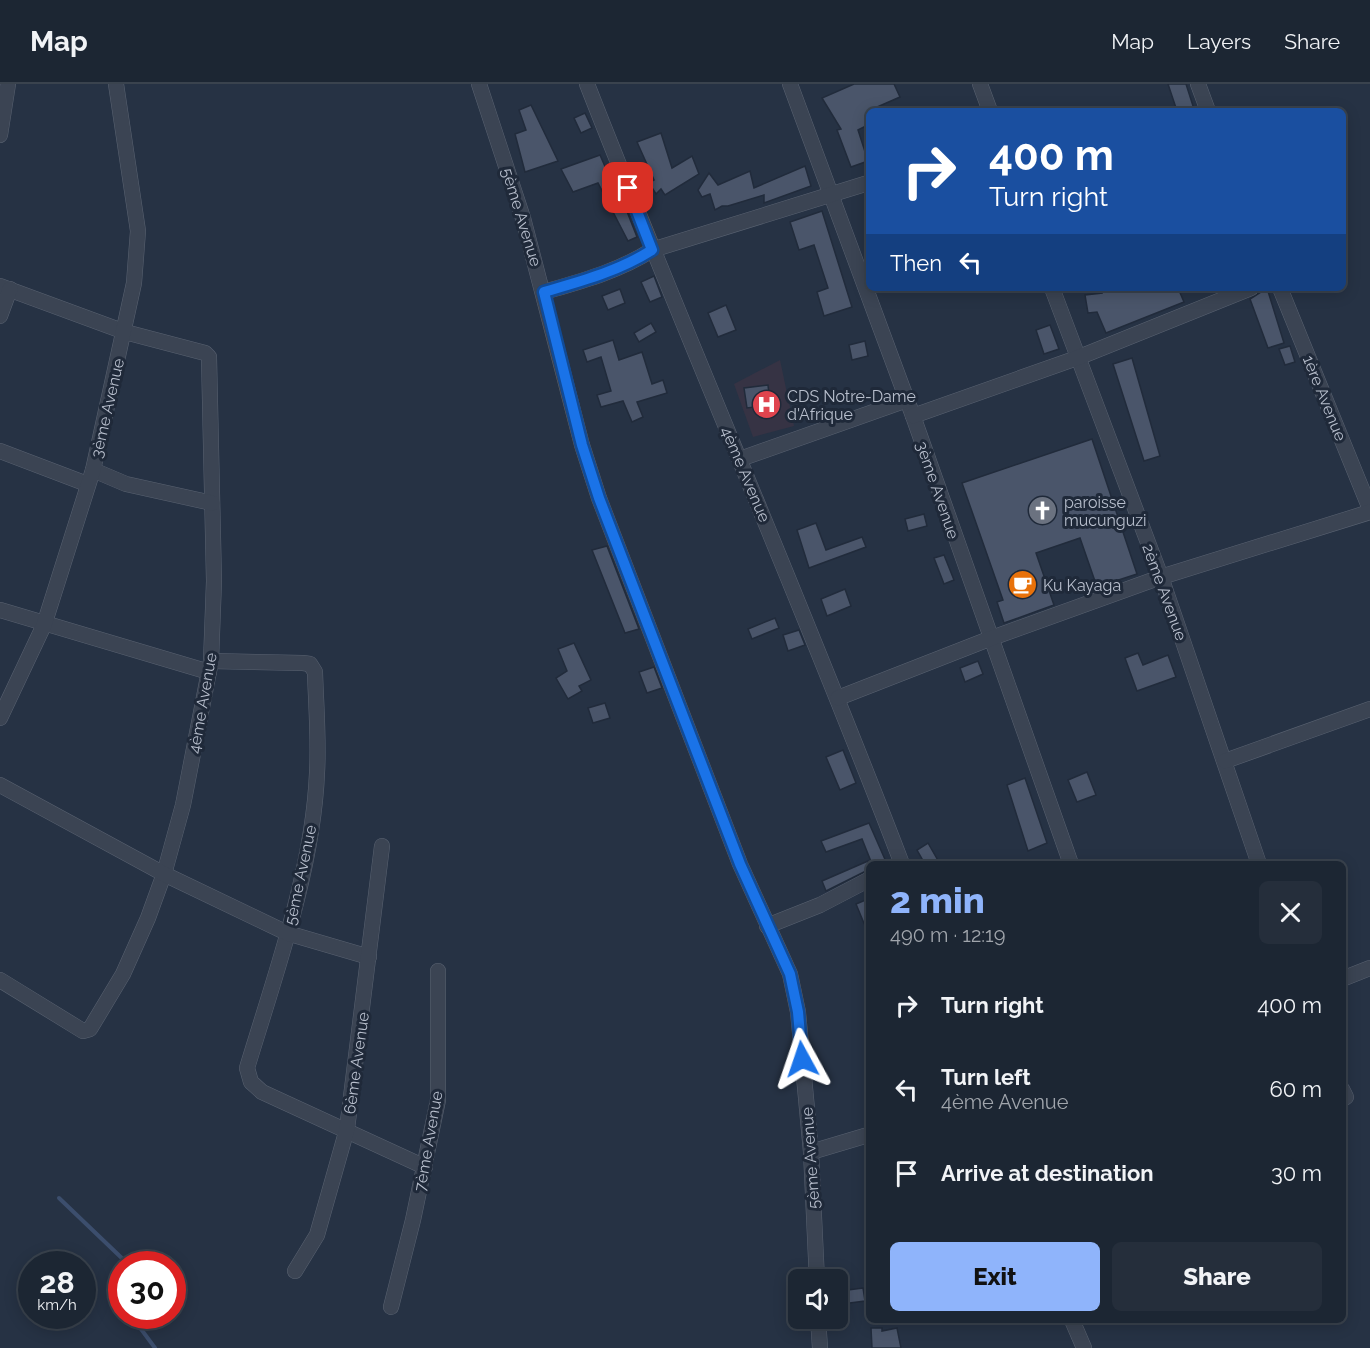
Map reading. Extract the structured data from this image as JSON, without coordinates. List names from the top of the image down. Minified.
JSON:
{"streets":{"street":["5ème Avenue","1ère Avenue","3ème Avenue","4ème Avenue","2ème Avenue","6ème Avenue","7ème Avenue"]},"crossings":[["5ème Avenue","4ème Avenue"],["5ème Avenue","6ème Avenue"],["3ème Avenue","4ème Avenue"]],"places":{"hospital":["CDS Notre-Dame d'Afrique"],"church":["paroisse mucunguzi"],"cafe":["Ku Kayaga"]},"page":{"header":"Map","nav":["Map","Layers","Share"],"turn":["400 m","Turn right"],"then":"Then","heading":["2 min","490 m · 12:19"],"list":[{"name":"Turn right","value":"400 m"},{"name":"Turn left","note":"4ème Avenue","value":"60 m"},{"name":"Arrive at destination","value":"30 m"}],"buttons":["Exit","Share"],"speed":"28 km/h","limit":"30"}}
